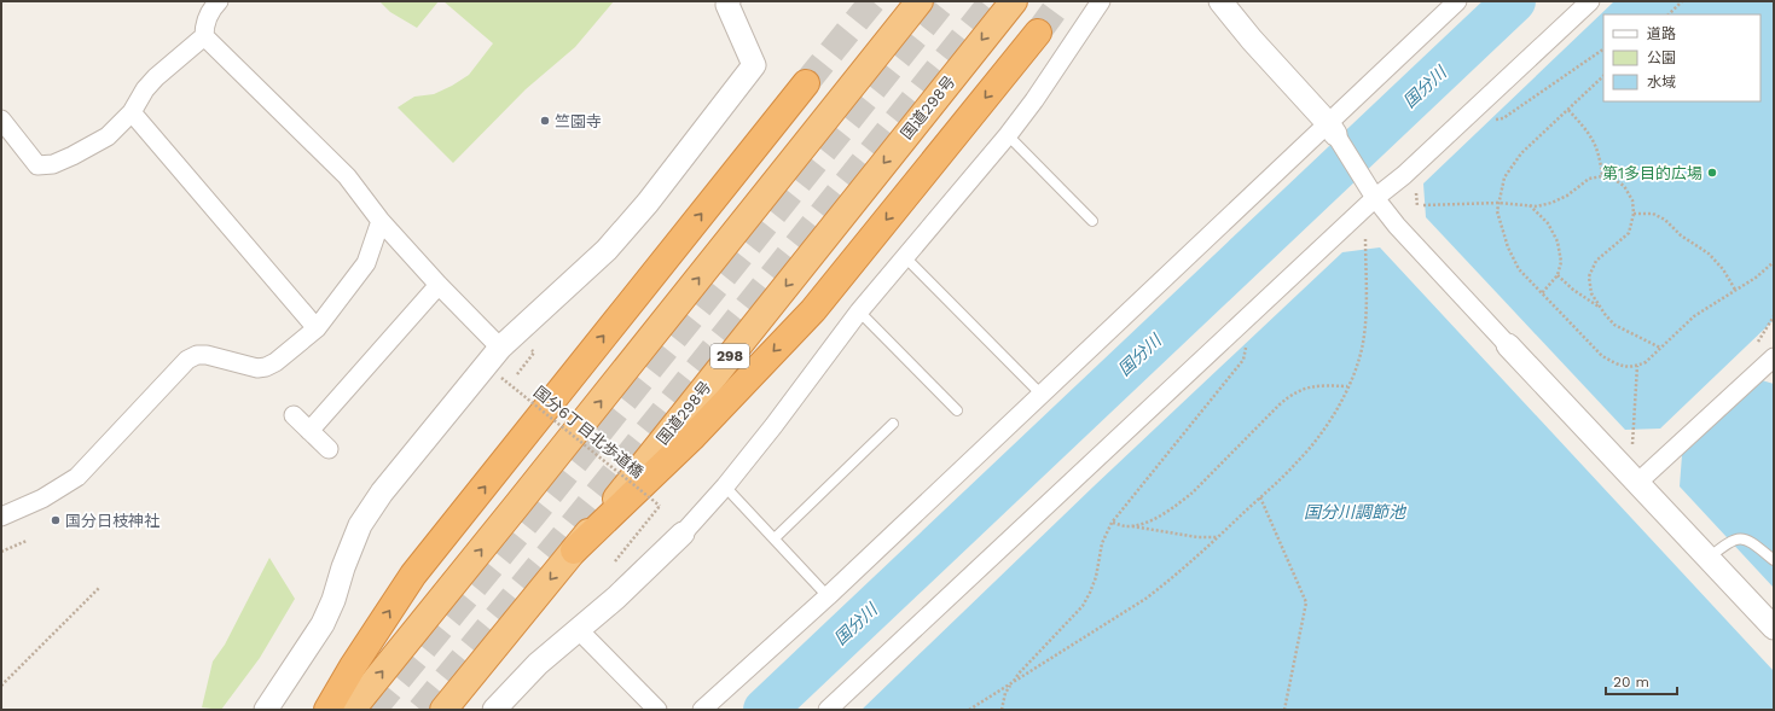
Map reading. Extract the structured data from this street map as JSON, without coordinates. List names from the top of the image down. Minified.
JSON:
{"streets":{"highway":["国道298号","298"],"path":["国分6丁目北歩道橋"]},"water":["国分川","国分川調節池"],"places":["竺園寺","第1多目的広場","国分日枝神社"],"legend":["道路","公園","水域"],"scale_bar":"20 m"}
